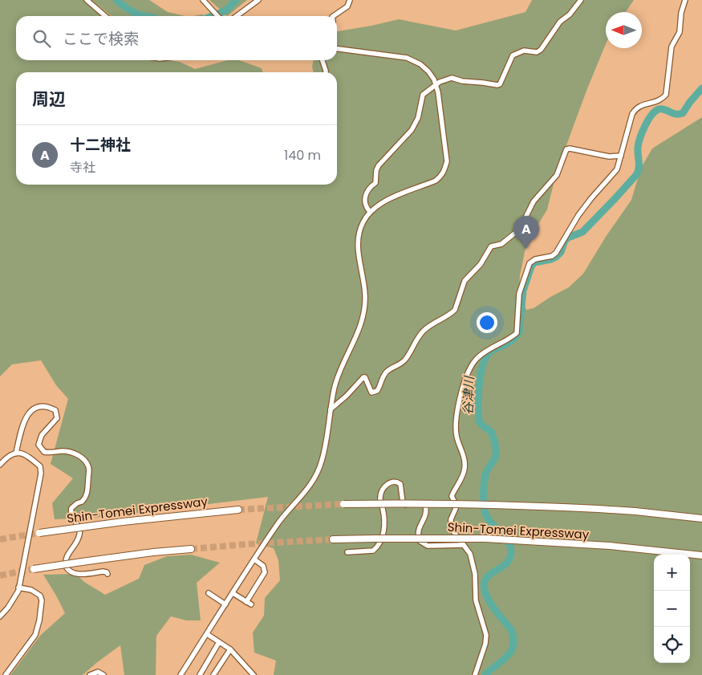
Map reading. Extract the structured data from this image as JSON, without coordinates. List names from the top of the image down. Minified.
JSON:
{"streets":{"highway":["Shin-Tomei Expressway"]},"water":["谷津川"],"north":"left","page":{"search":"ここで検索","heading":"周辺","list":[{"mark":"A","name":"十二神社","note":"寺社","value":"140 m"}],"pins":"A","map_buttons":["+","−"]}}
